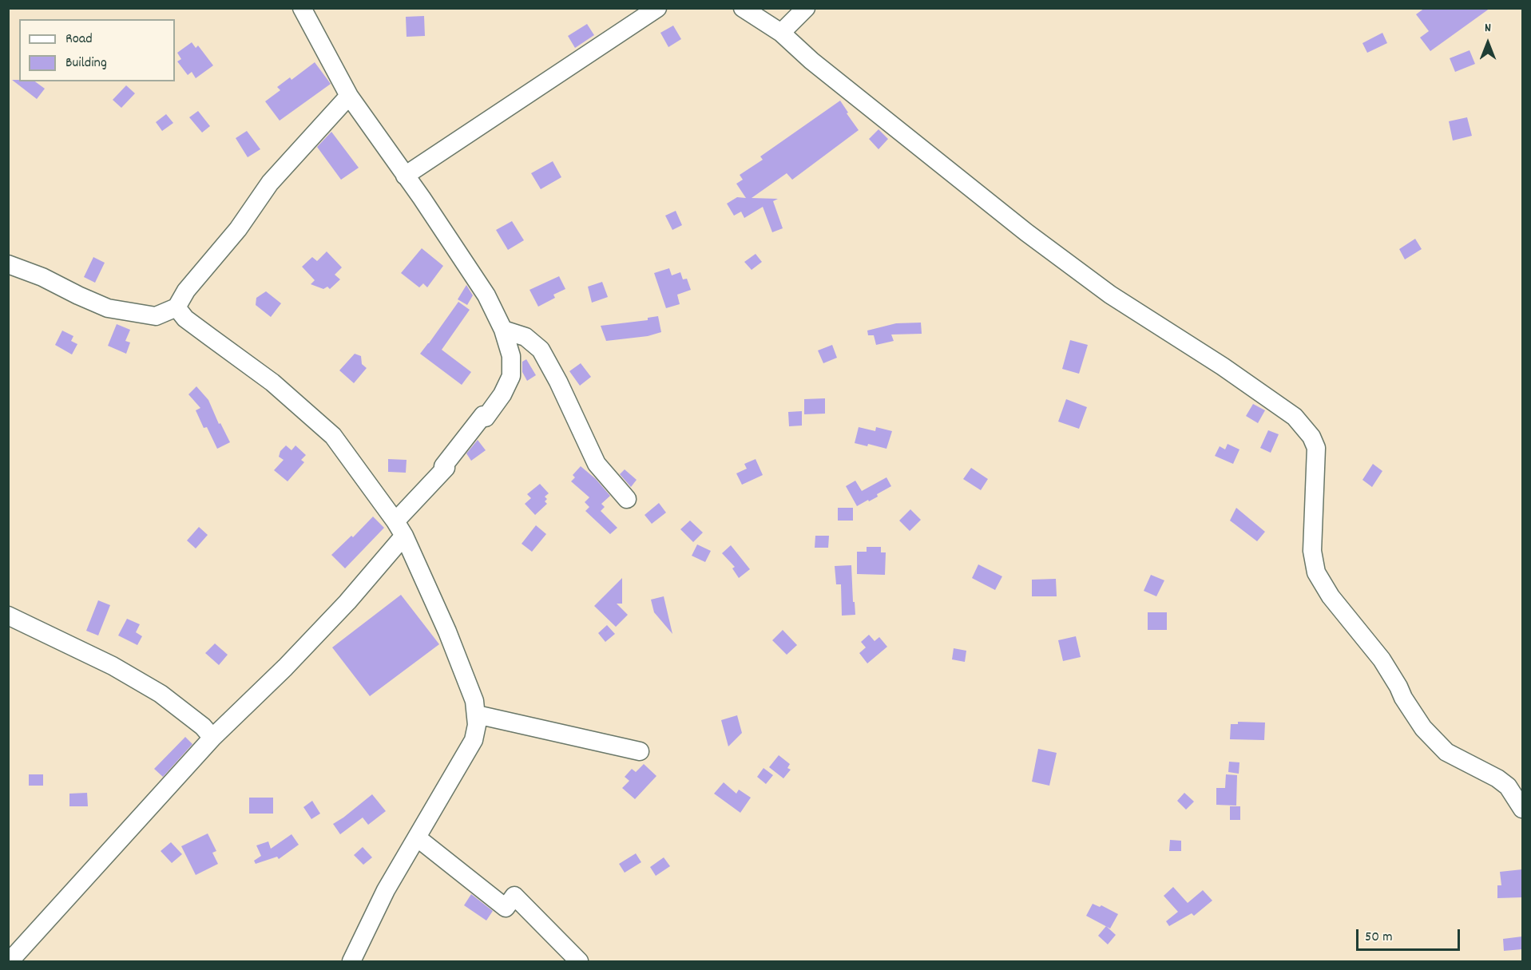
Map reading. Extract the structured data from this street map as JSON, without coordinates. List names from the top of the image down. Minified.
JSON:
{"legend":["Road","Building"],"scale_bar":"50 m","north":"top"}
